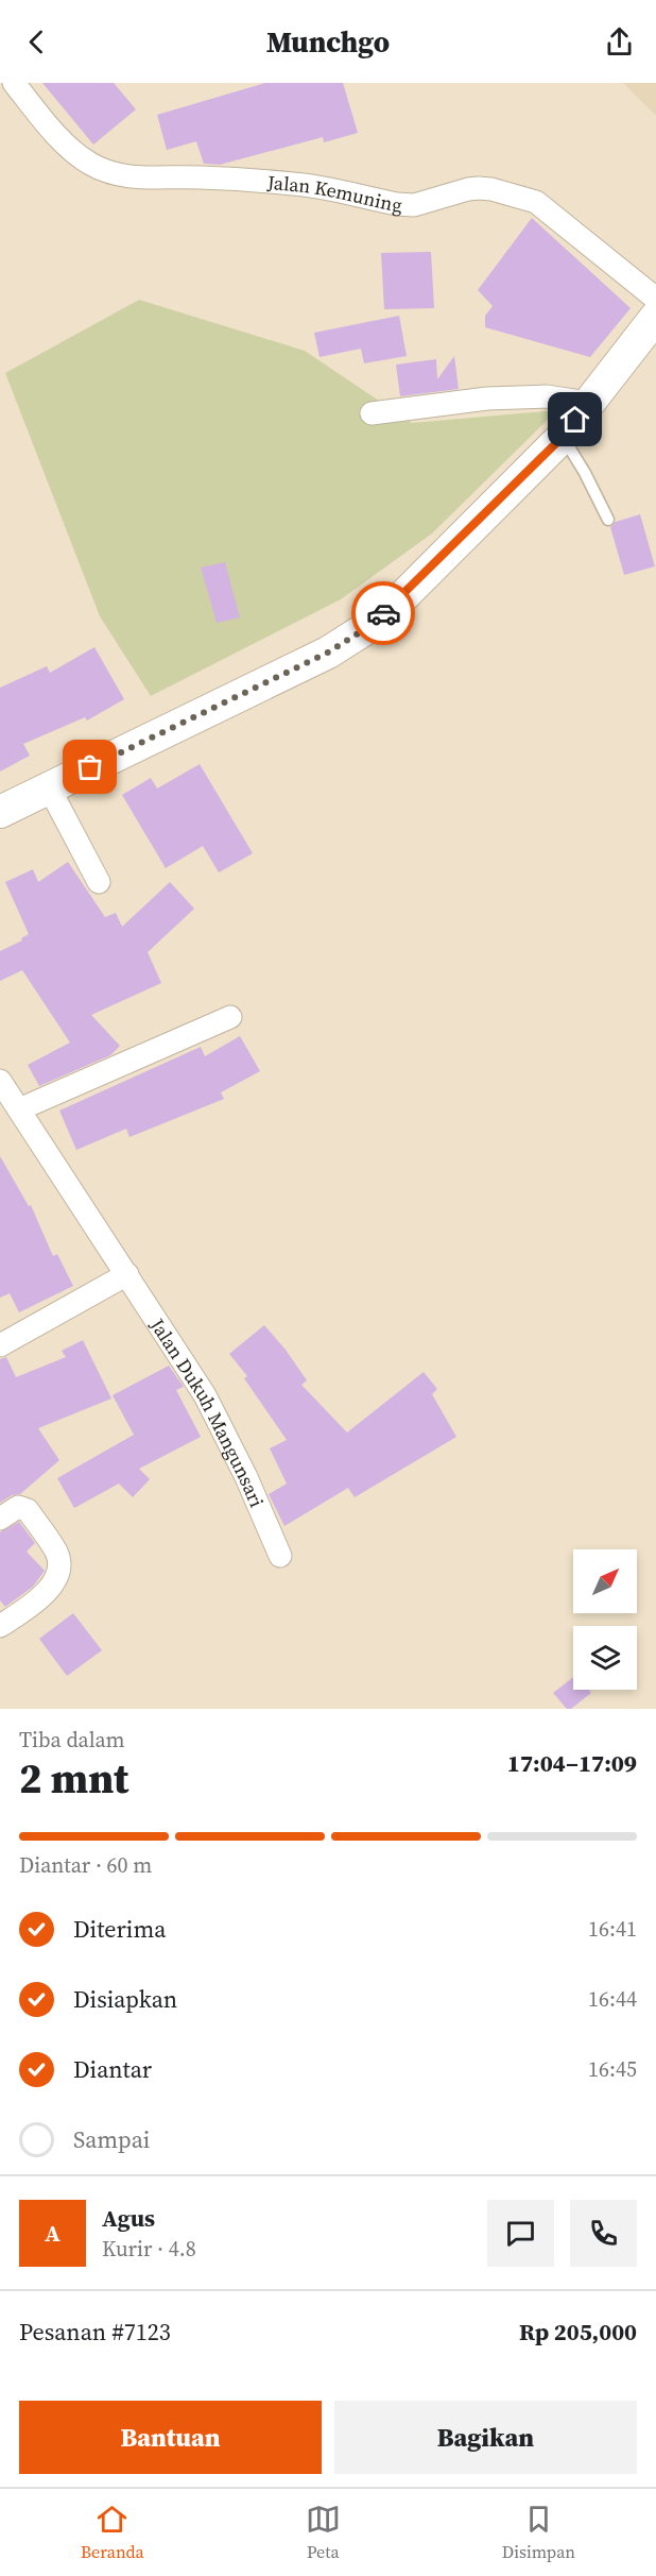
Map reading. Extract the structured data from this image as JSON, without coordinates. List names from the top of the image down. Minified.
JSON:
{"streets":{"street":["Jalan Kemuning","Jalan Dukuh Mangunsari"]},"north":"top right","page":{"header":"Munchgo","heading":["2 mnt","Tiba dalam","17:04–17:09"],"panel":["Agus","Kurir · 4.8","Pesanan #7123","Rp 205,000"],"bar":"Diantar · 60 m","list":[["Diterima","16:41"],["Disiapkan","16:44"],["Diantar","16:45"],"Sampai"],"round":"A","buttons":["Bantuan","Bagikan"],"tabs":["Beranda","Peta","Disimpan"]}}
